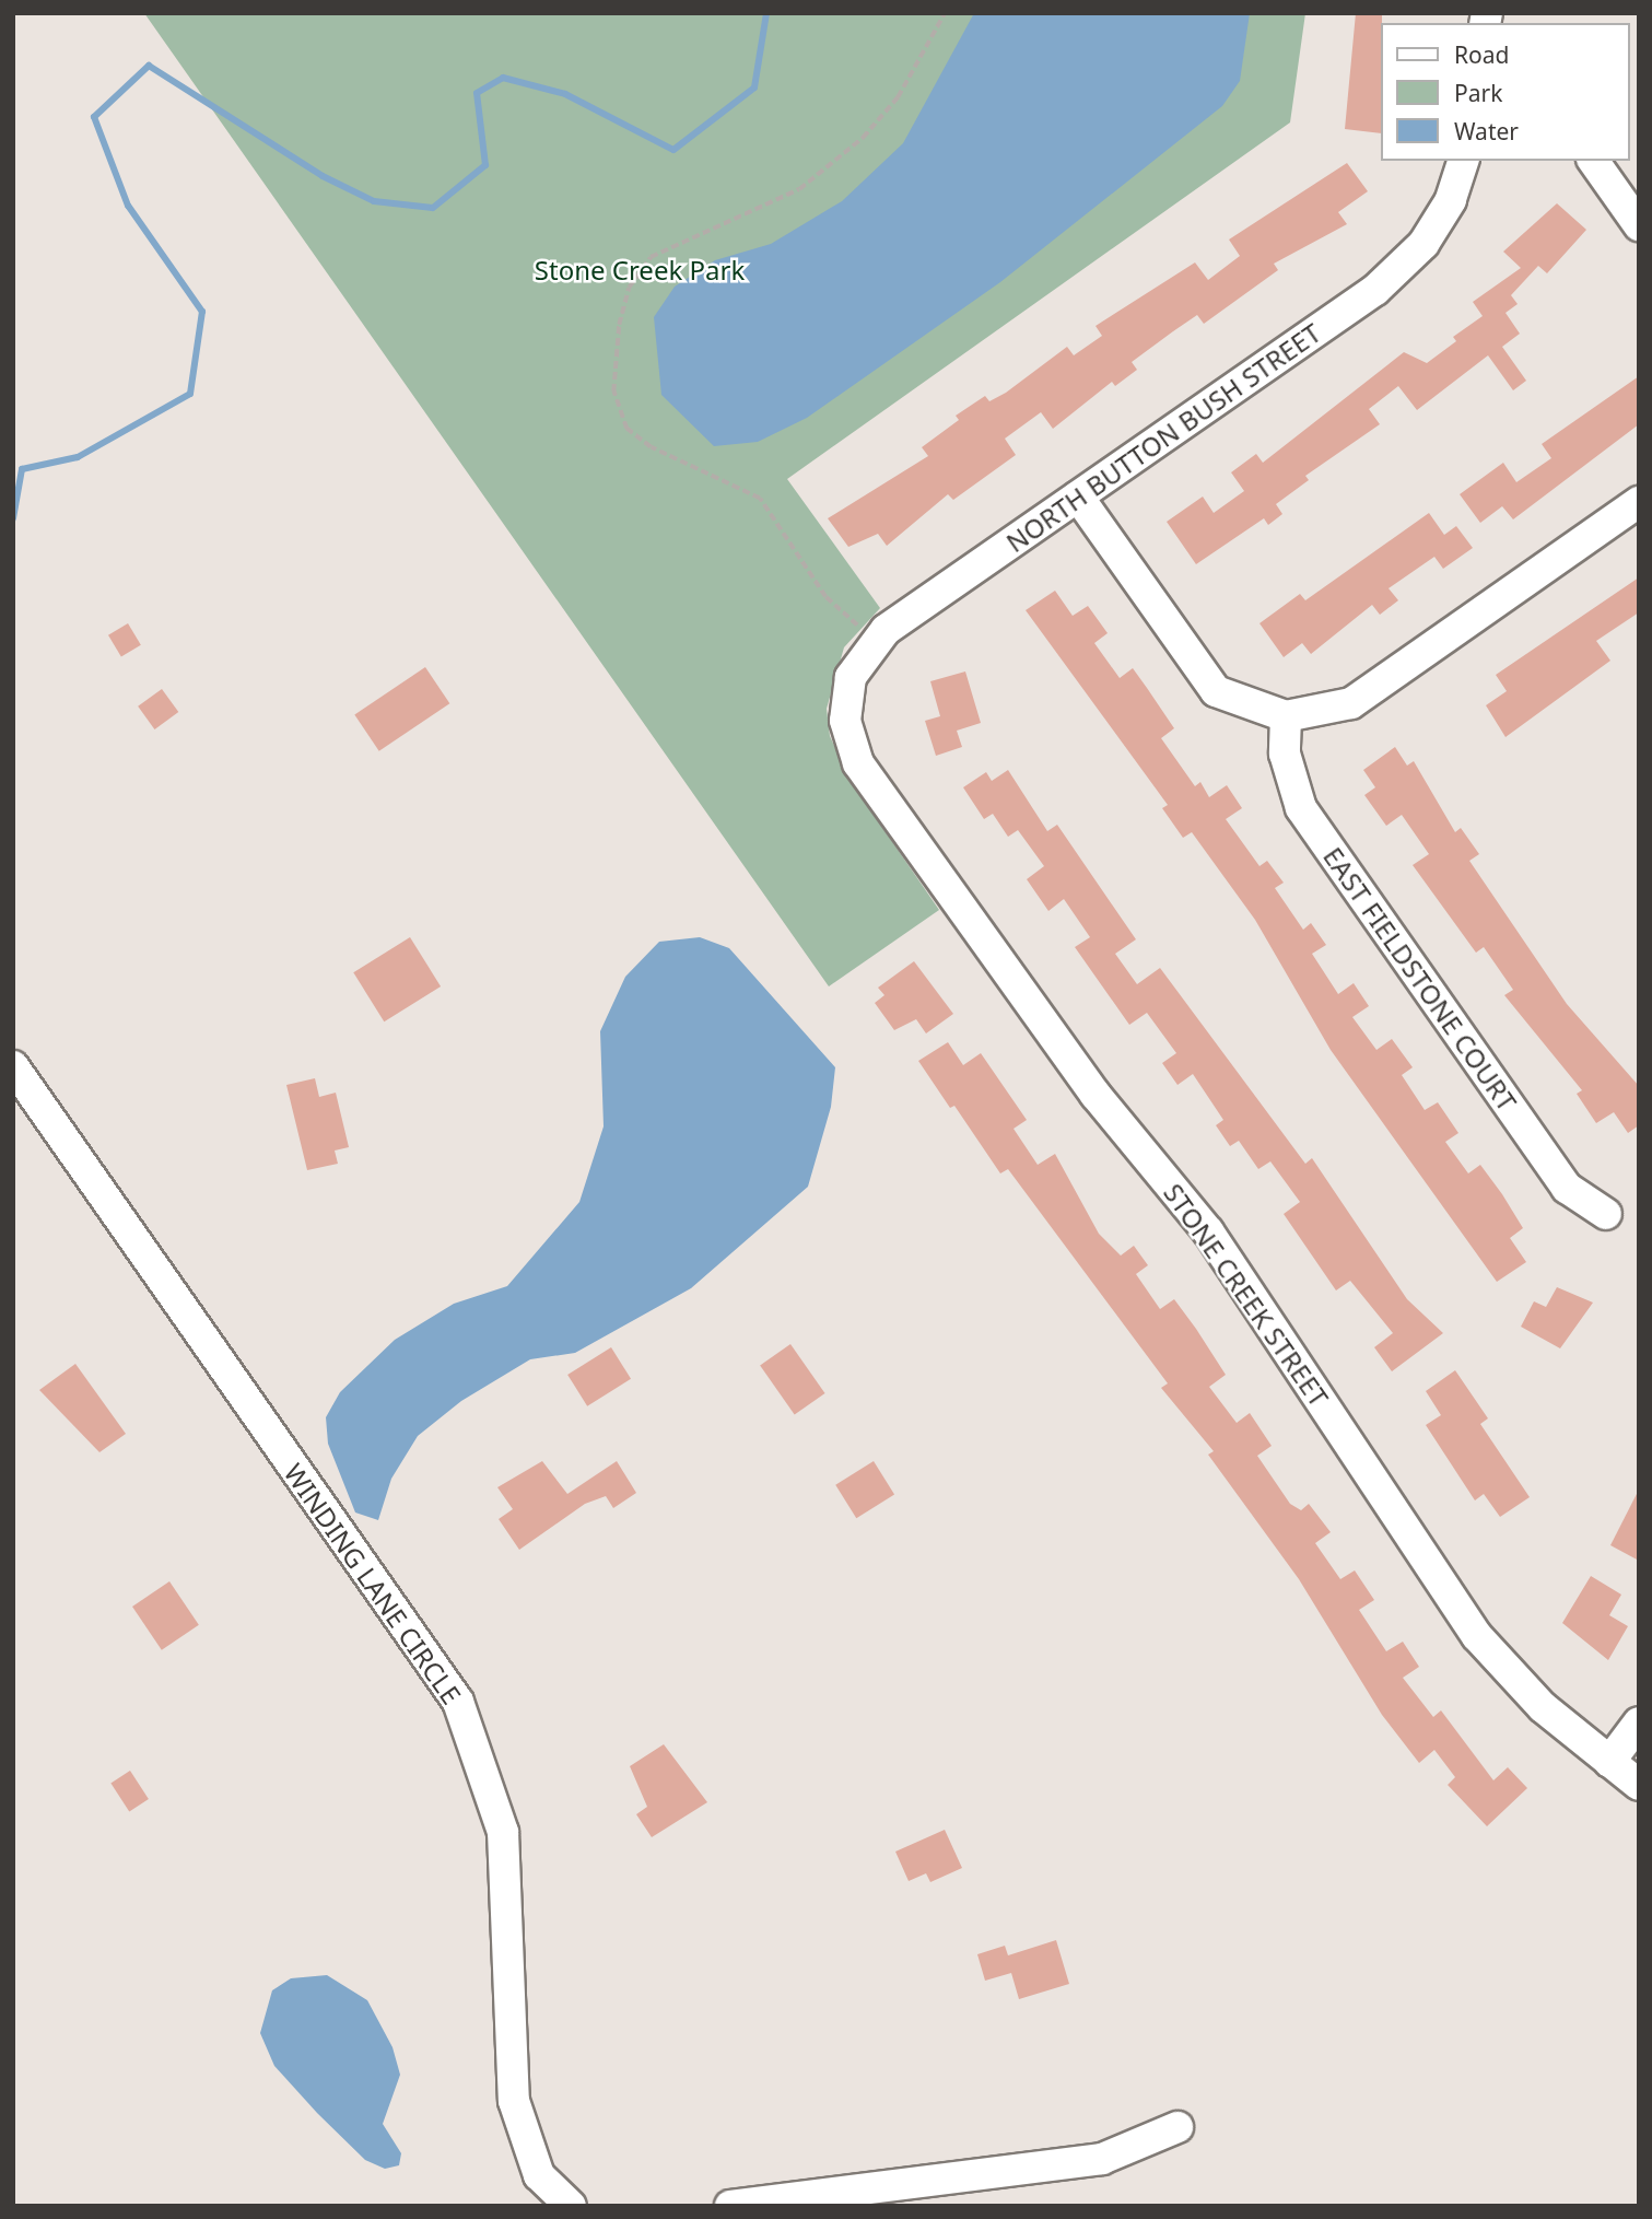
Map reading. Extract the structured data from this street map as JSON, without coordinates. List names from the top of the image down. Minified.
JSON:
{"streets":{"street":["NORTH BUTTON BUSH STREET","EAST FIELDSTONE COURT","STONE CREEK STREET","WINDING LANE CIRCLE"]},"crossings":[["NORTH BUTTON BUSH STREET","STONE CREEK STREET"]],"parks":["Stone Creek Park"],"legend":["Road","Park","Water"]}
